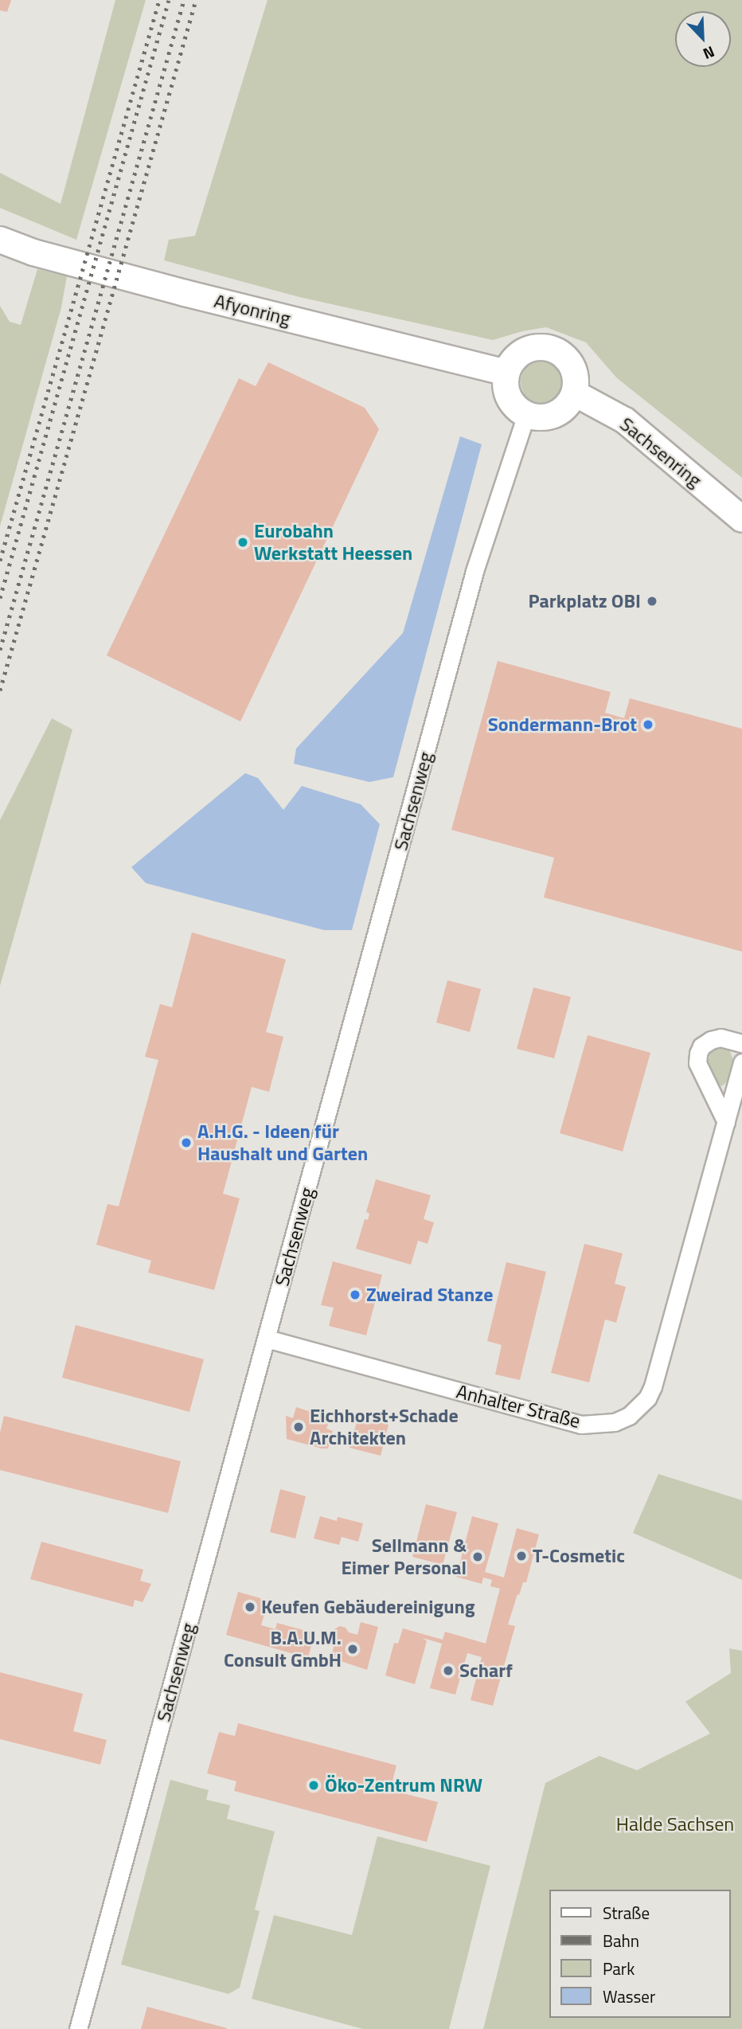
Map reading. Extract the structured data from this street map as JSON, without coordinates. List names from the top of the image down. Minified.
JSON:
{"streets":{"street":["Afyonring","Sachsenring","Sachsenweg","Anhalter Straße"]},"crossings":[["Afyonring","Sachsenring"],["Afyonring","Sachsenweg"],["Sachsenring","Sachsenweg"],["Sachsenweg","Anhalter Straße"]],"parks":["Halde Sachsen"],"places":["Eurobahn Werkstatt Heessen","Parkplatz OBI","Sondermann-Brot","A.H.G. - Ideen für Haushalt und Garten","Zweirad Stanze","Eichhorst+Schade Architekten","T-Cosmetic","Sellmann & Eimer Personal","Keufen Gebäudereinigung","B.A.U.M. Consult GmbH","Scharf","Öko-Zentrum NRW"],"legend":["Straße","Bahn","Park","Wasser"],"north":"bottom right"}
